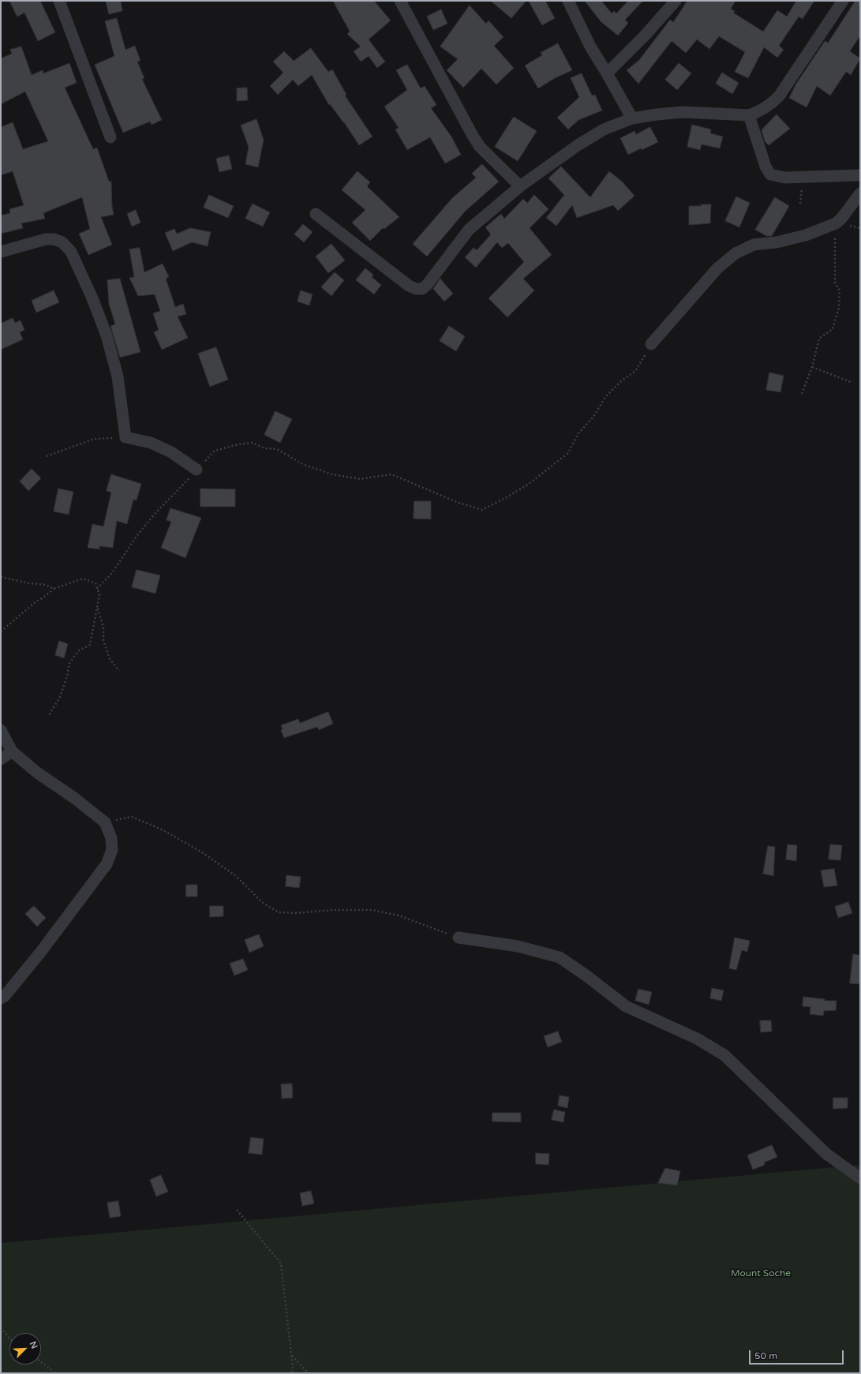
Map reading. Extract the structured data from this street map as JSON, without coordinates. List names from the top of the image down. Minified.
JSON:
{"parks":["Mount Soche"],"scale_bar":"50 m","north":"top right"}
